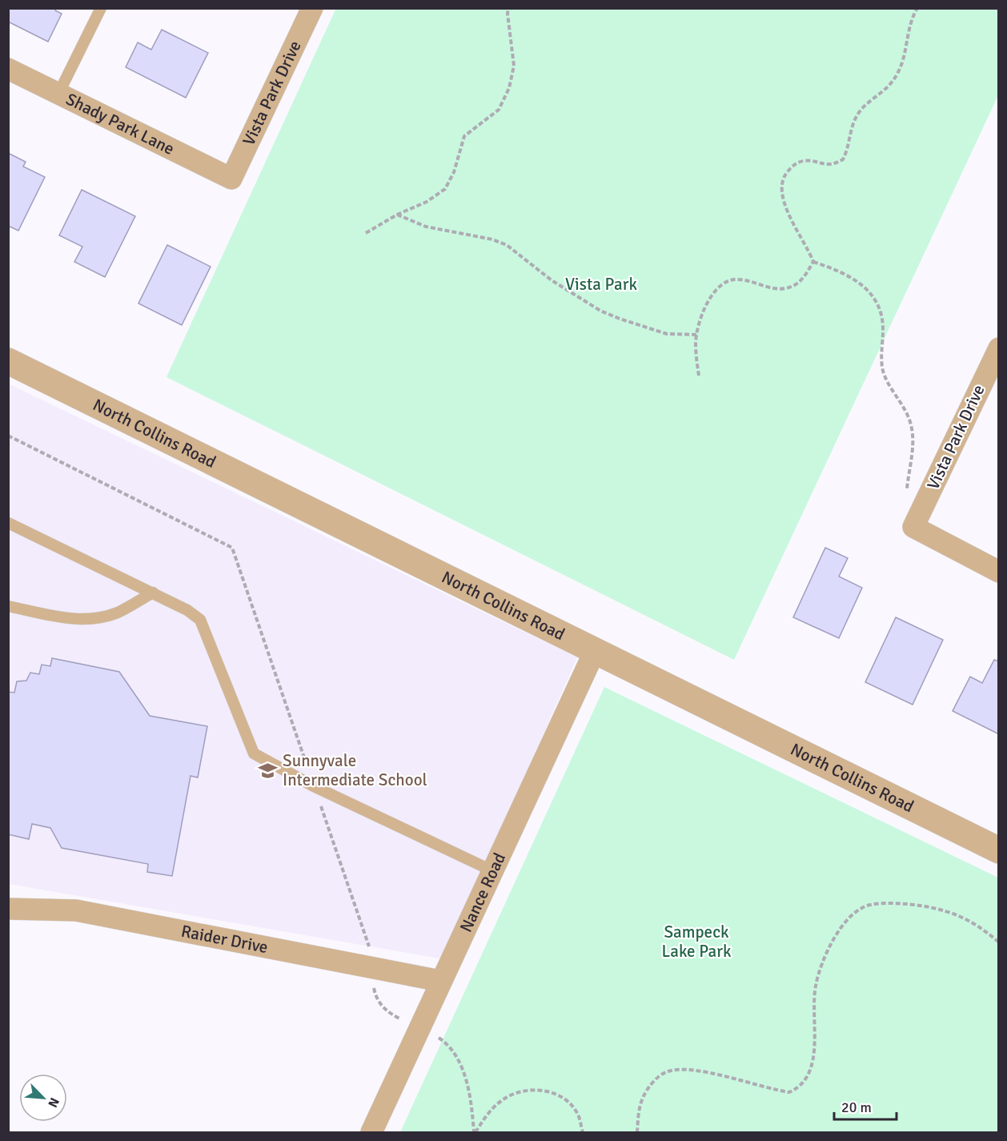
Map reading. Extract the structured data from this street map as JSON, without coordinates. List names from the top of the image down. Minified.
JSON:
{"streets":{"street":["Vista Park Drive","Shady Park Lane","North Collins Road","Nance Road","Raider Drive"]},"crossings":[["Vista Park Drive","Shady Park Lane"],["North Collins Road","Nance Road"],["Nance Road","Raider Drive"]],"parks":["Vista Park","Sampeck Lake Park"],"places":{"school or university":["Sunnyvale Intermediate School"]},"scale_bar":"20 m","north":"bottom right"}
